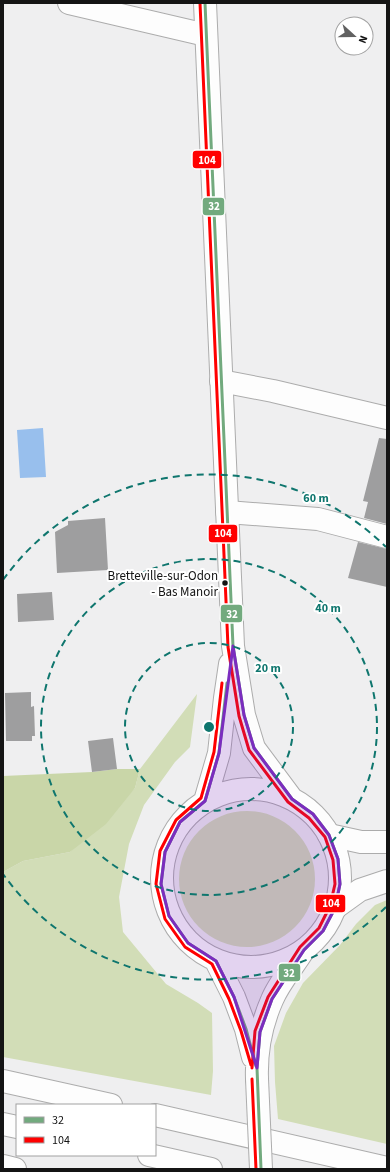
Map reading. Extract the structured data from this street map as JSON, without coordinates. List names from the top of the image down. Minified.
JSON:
{"places":["Bretteville-sur-Odon - Bas Manoir"],"lines":["transit line 32","transit line 104"],"legend":["32","104"],"north":"right","rings":["60 m","40 m","20 m"]}
